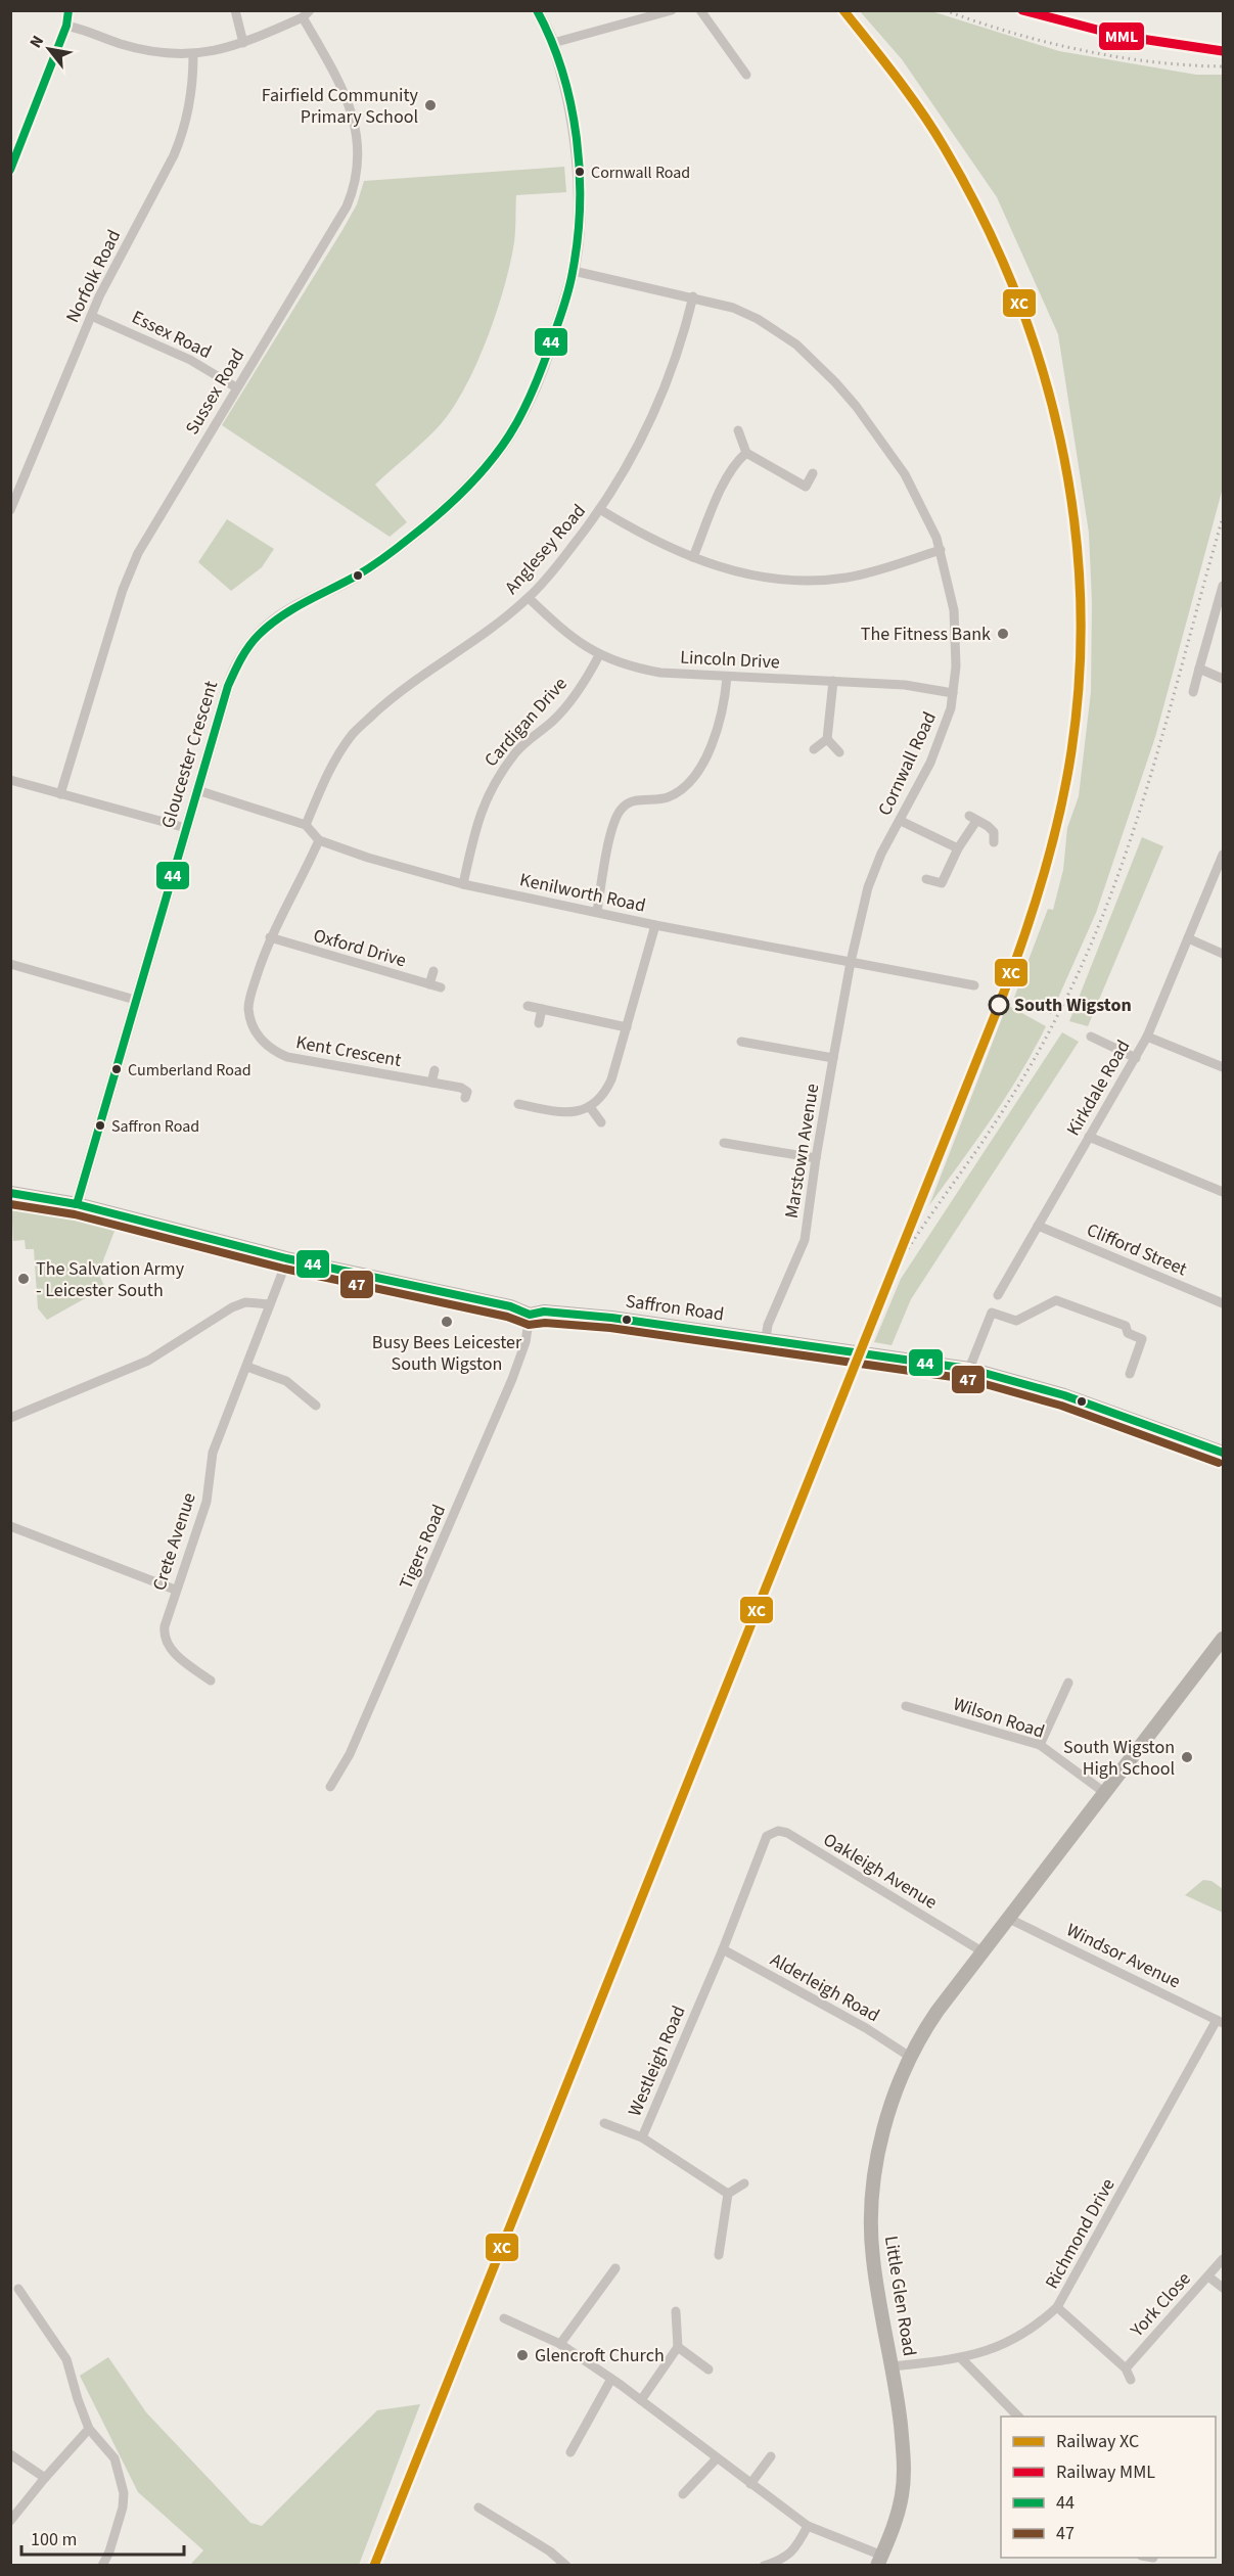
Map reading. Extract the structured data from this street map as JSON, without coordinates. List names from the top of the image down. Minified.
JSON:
{"streets":{"main road":["Saffron Road","Little Glen Road"],"street":["Norfolk Road","Essex Road","Sussex Road","Anglesey Road","Lincoln Drive","Cardigan Drive","Gloucester Crescent","Cornwall Road","Kenilworth Road","Oxford Drive","Kent Crescent","Kirkdale Road","Marstown Avenue","Clifford Street","Crete Avenue","Tigers Road","Wilson Road","Oakleigh Avenue","Windsor Avenue","Alderleigh Road","Westleigh Road","Richmond Drive","York Close"]},"crossings":[["Norfolk Road","Essex Road"],["Essex Road","Sussex Road"],["Anglesey Road","Lincoln Drive"],["Anglesey Road","Cornwall Road"],["Lincoln Drive","Cardigan Drive"],["Lincoln Drive","Cornwall Road"],["Cardigan Drive","Kenilworth Road"],["Gloucester Crescent","Cornwall Road"],["Gloucester Crescent","Saffron Road"],["Cornwall Road","Kenilworth Road"],["Cornwall Road","Marstown Avenue"],["Kenilworth Road","Kent Crescent"],["Kenilworth Road","Marstown Avenue"],["Oxford Drive","Kent Crescent"],["Kirkdale Road","Clifford Street"],["Marstown Avenue","Saffron Road"],["Saffron Road","Crete Avenue"],["Saffron Road","Tigers Road"],["Wilson Road","Little Glen Road"],["Oakleigh Avenue","Westleigh Road"],["Oakleigh Avenue","Little Glen Road"],["Windsor Avenue","Richmond Drive"],["Windsor Avenue","Little Glen Road"],["Alderleigh Road","Westleigh Road"],["Alderleigh Road","Little Glen Road"],["Richmond Drive","Little Glen Road"]],"places":["Fairfield Community Primary School","Cornwall Road","The Fitness Bank","South Wigston","Cumberland Road","Saffron Road","The Salvation Army - Leicester South","Busy Bees Leicester South Wigston","South Wigston High School","Glencroft Church"],"lines":["rail line XC","rail line MML","transit line 44","transit line 47"],"legend":["Railway XC","Railway MML","44","47"],"scale_bar":"100 m","north":"top left"}
